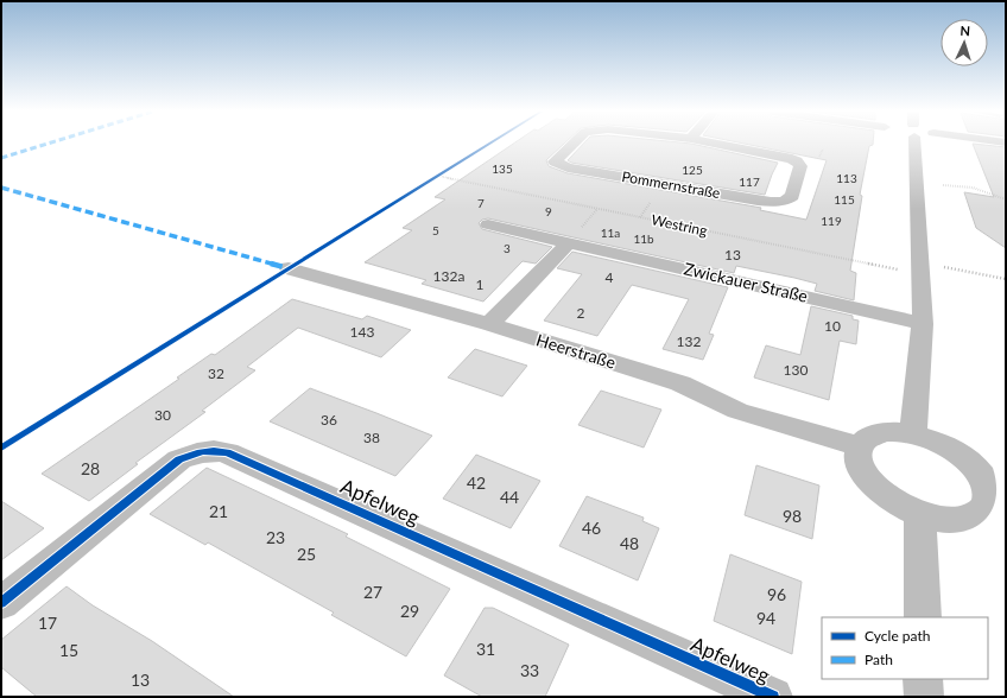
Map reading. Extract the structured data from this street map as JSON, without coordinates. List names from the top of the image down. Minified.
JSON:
{"streets":{"street":["Pommernstraße","Zwickauer Straße","Heerstraße","Apfelweg"],"path":["Westring"]},"house_numbers":["135","125","113","117","115","7","9","119","5","11a","11b","3","13","132a","4","1","2","10","143","132","130","32","30","36","38","28","42","44","21","98","46","23","48","25","27","96","29","94","17","31","15","33","13"],"legend":["Cycle path","Path"],"north":"top"}
